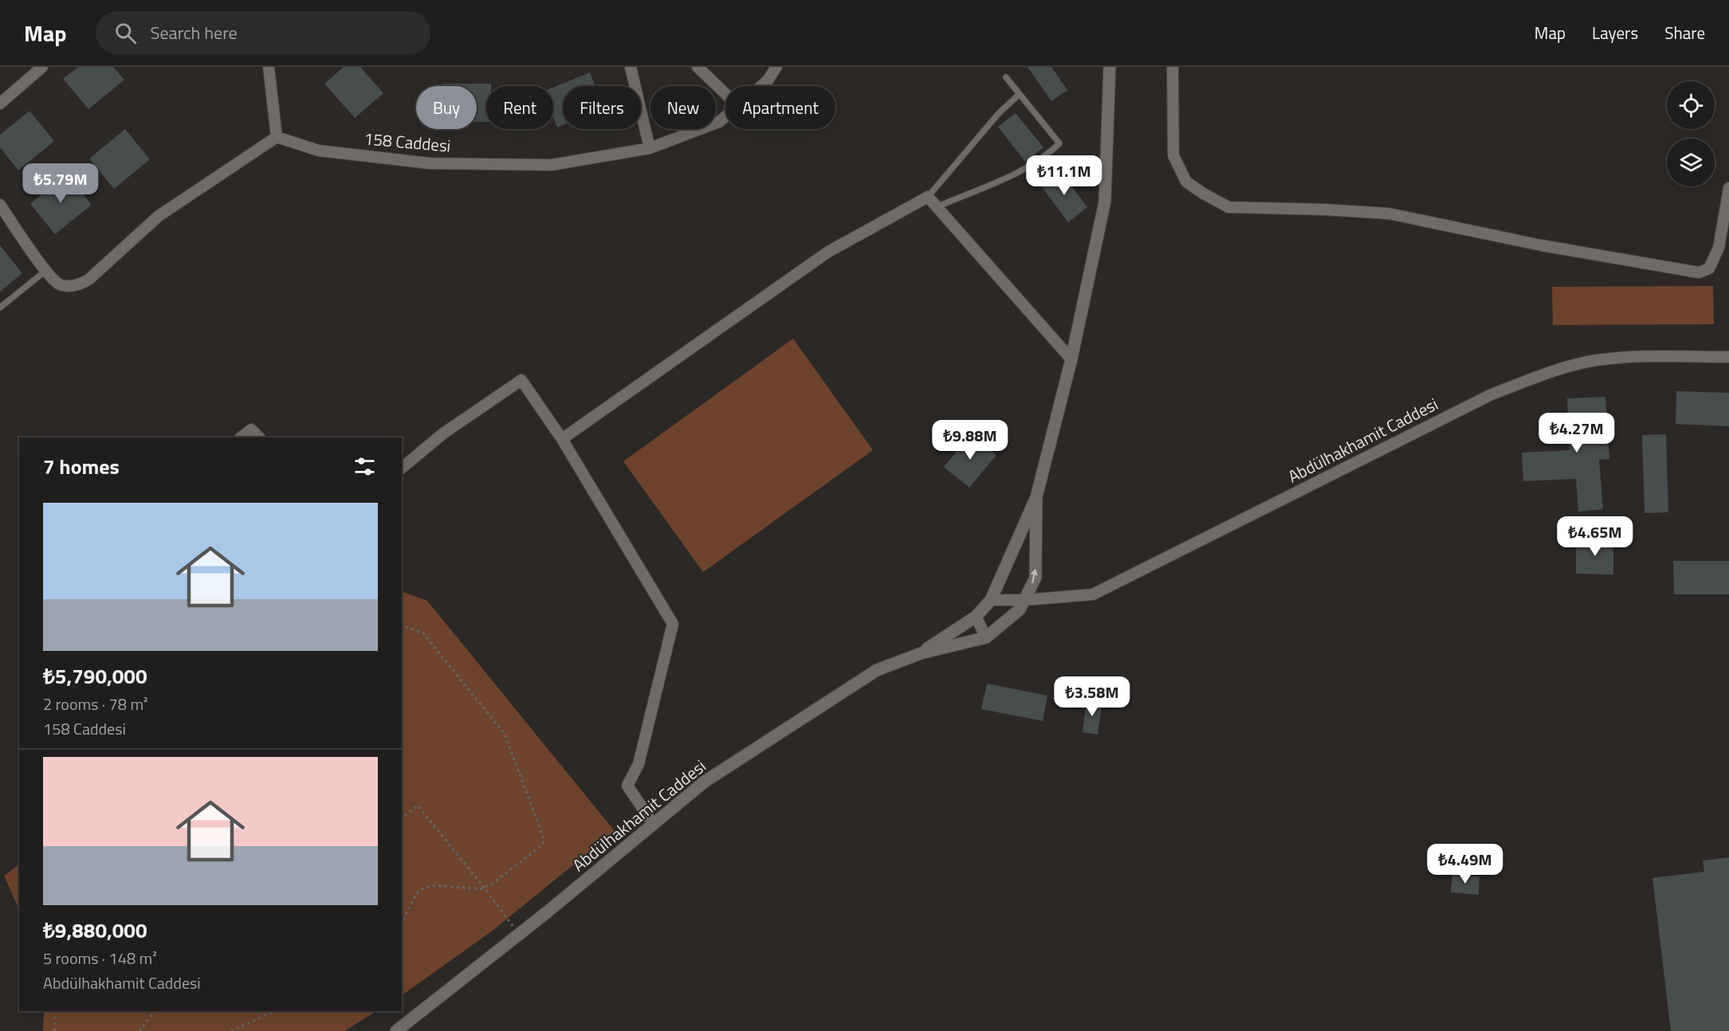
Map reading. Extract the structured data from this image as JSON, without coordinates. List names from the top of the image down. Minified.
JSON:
{"streets":{"main road":["Abdülhakhamit Caddesi"],"street":["158 Caddesi"]},"page":{"header":"Map","search":"Search here","nav":["Map","Layers","Share"],"chip":["Buy","Rent","Filters","New","Apartment"],"price":["₺11.1M","₺5.79M","₺4.27M","₺9.88M","₺4.65M","₺3.58M","₺4.49M"],"heading":"7 homes","list":[{"name":"₺5,790,000","note":"2 rooms · 78 m² · 158 Caddesi"},{"name":"₺9,880,000","note":"5 rooms · 148 m² · Abdülhakhamit Caddesi"}]}}
